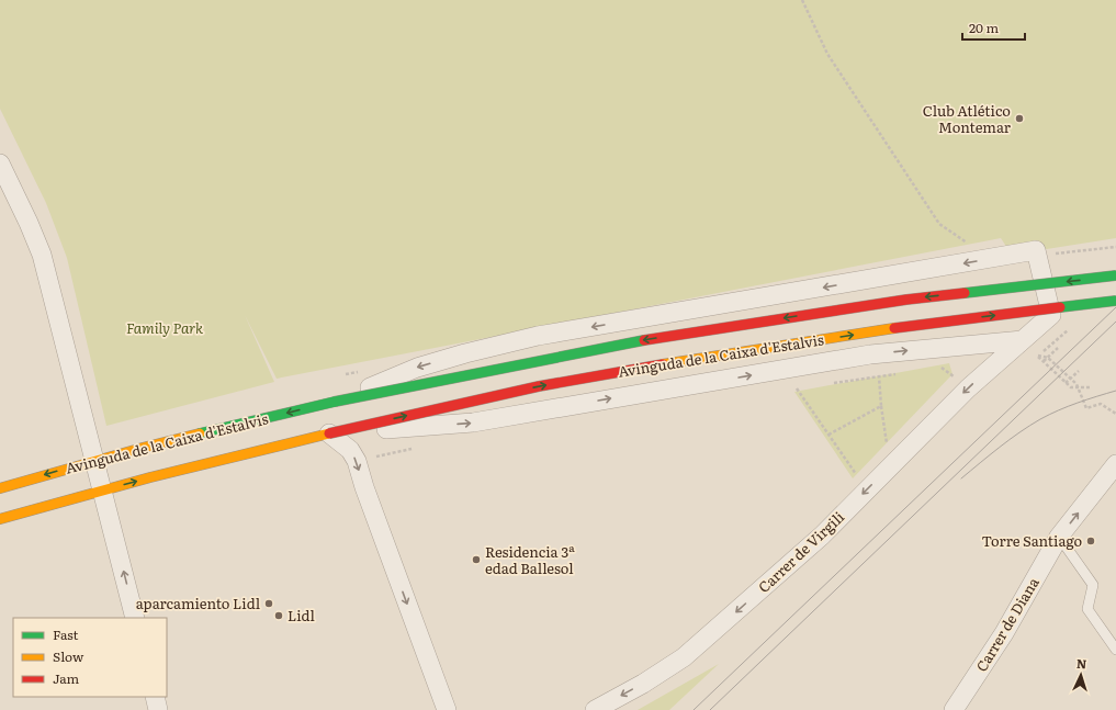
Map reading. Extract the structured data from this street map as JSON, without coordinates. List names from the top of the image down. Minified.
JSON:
{"streets":{"main road":["Avinguda de la Caixa d'Estalvis"],"street":["Carrer de Virgili","Carrer de Diana"]},"crossings":[["Avinguda de la Caixa d'Estalvis","Carrer de Virgili"]],"one_way":["Carrer de Virgili"],"parks":["Family Park"],"places":["Club Atlético Montemar","Torre Santiago","Residencia 3ª edad Ballesol","aparcamiento Lidl","Lidl"],"legend":["Fast","Slow","Jam"],"scale_bar":"20 m","north":"top"}
